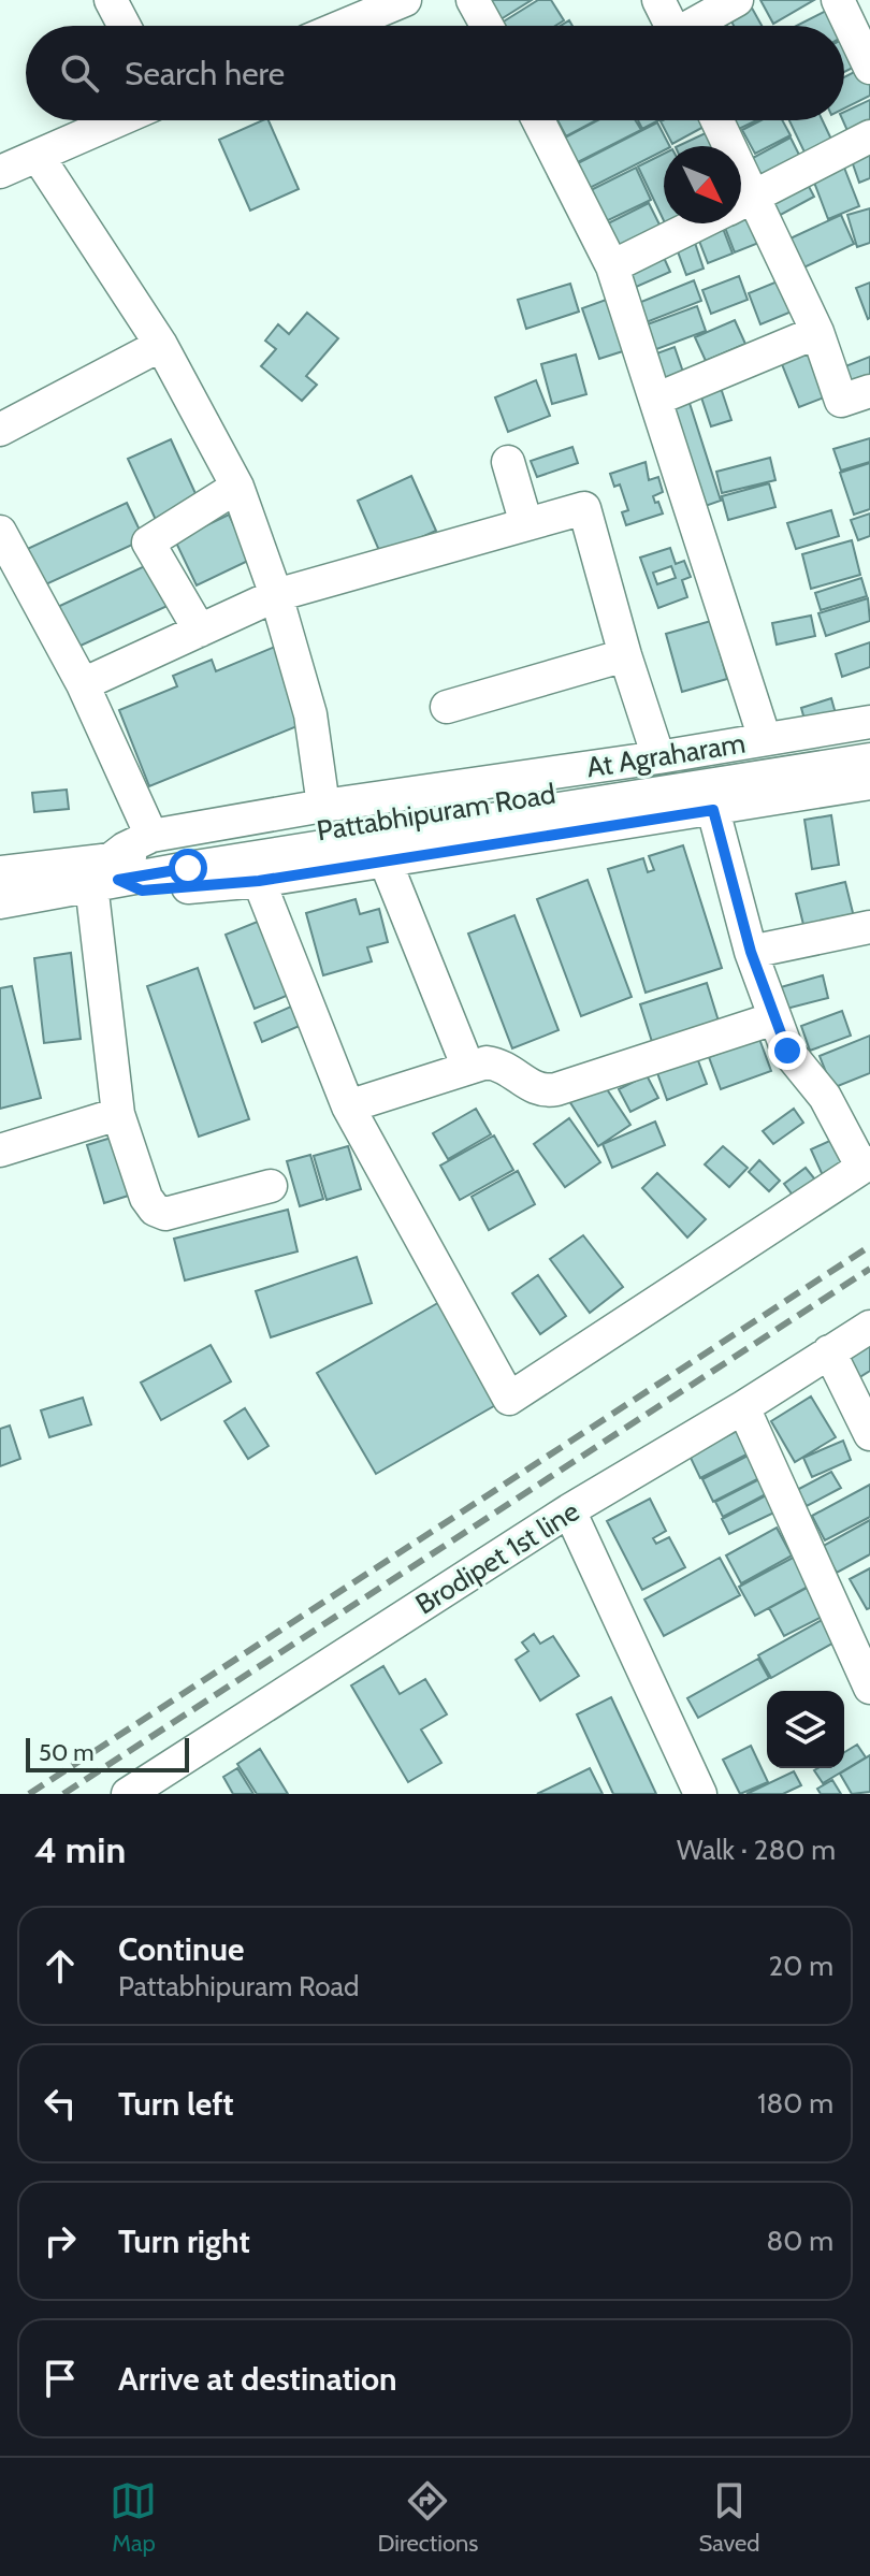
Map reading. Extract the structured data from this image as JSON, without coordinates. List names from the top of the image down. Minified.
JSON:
{"streets":{"street":["At Agraharam","Pattabhipuram Road","Brodipet 1st line"]},"crossings":[["At Agraharam","Pattabhipuram Road"]],"scale_bar":"50 m","north":"bottom right","page":{"search":"Search here","scale":"50 m","heading":["4 min","Walk · 280 m"],"list":[["Continue","Pattabhipuram Road","20 m"],["Turn left","180 m"],["Turn right","80 m"],"Arrive at destination"],"nav":["Map","Directions","Saved"]}}
